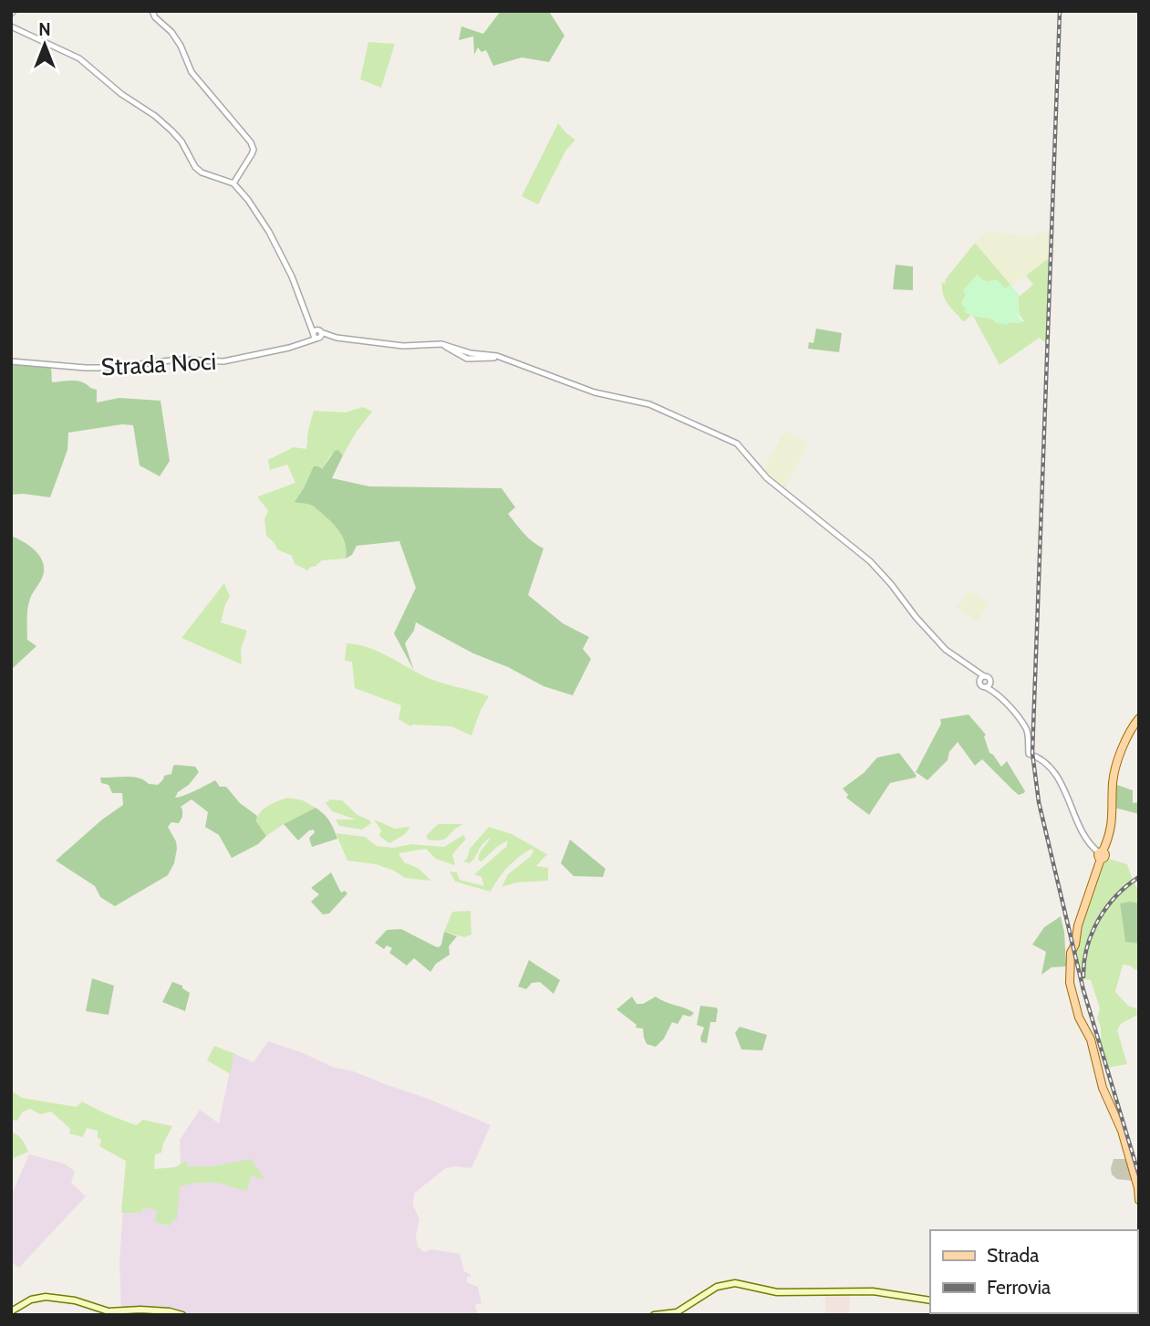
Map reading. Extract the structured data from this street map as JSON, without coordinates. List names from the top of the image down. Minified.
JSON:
{"streets":{"street":["Strada Noci"]},"legend":["Strada","Ferrovia"],"north":"top"}
